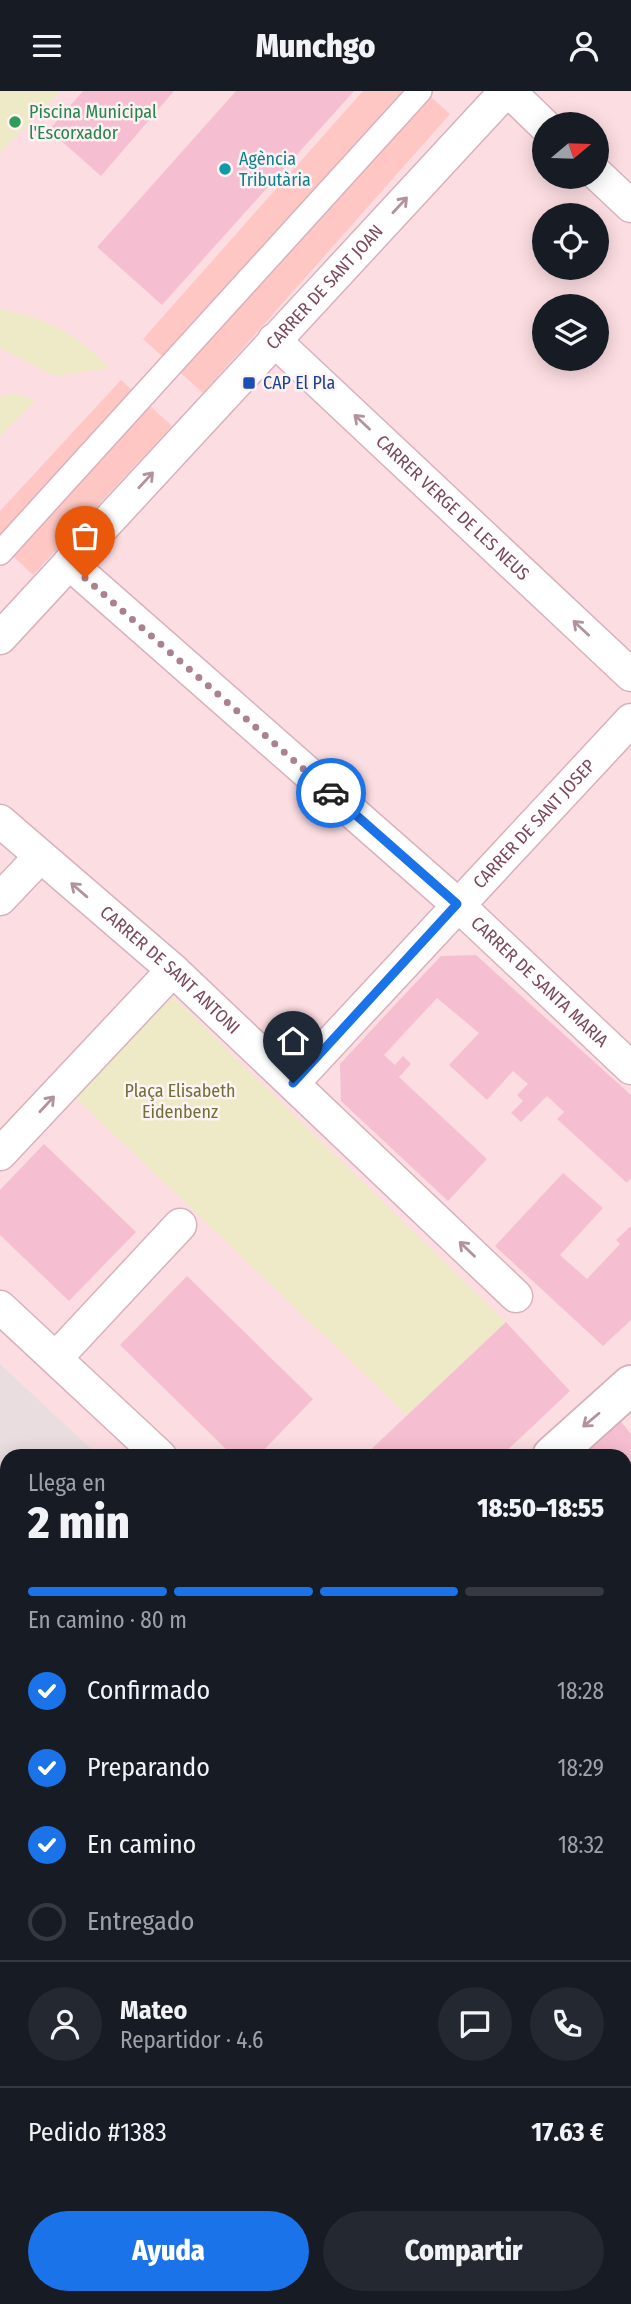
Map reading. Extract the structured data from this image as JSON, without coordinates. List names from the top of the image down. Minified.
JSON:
{"streets":{"street":["CARRER DE SANT JOAN","CARRER VERGE DE LES NEUS","CARRER DE SANT JOSEP","CARRER DE SANT ANTONI","CARRER DE SANTA MARIA"]},"crossings":[["CARRER DE SANT JOAN","CARRER VERGE DE LES NEUS"],["CARRER DE SANT JOAN","CARRER DE SANTA MARIA"],["CARRER DE SANT JOSEP","CARRER DE SANT ANTONI"],["CARRER DE SANT JOSEP","CARRER DE SANTA MARIA"]],"one_way":["CARRER VERGE DE LES NEUS","CARRER DE SANT ANTONI"],"parks":["Plaça Elisabeth Eidenbenz"],"places":{"other":["Piscina Municipal l'Escorxador","Agència Tributària"],"transit":["CAP El Pla"]},"north":"right","page":{"header":"Munchgo","heading":["2 min","Llega en","18:50–18:55"],"panel":["Mateo","Repartidor · 4.6","Pedido #1383","17.63 €"],"bar":"En camino · 80 m","list":[["Confirmado","18:28"],["Preparando","18:29"],["En camino","18:32"],"Entregado"],"buttons":["Ayuda","Compartir"]}}
